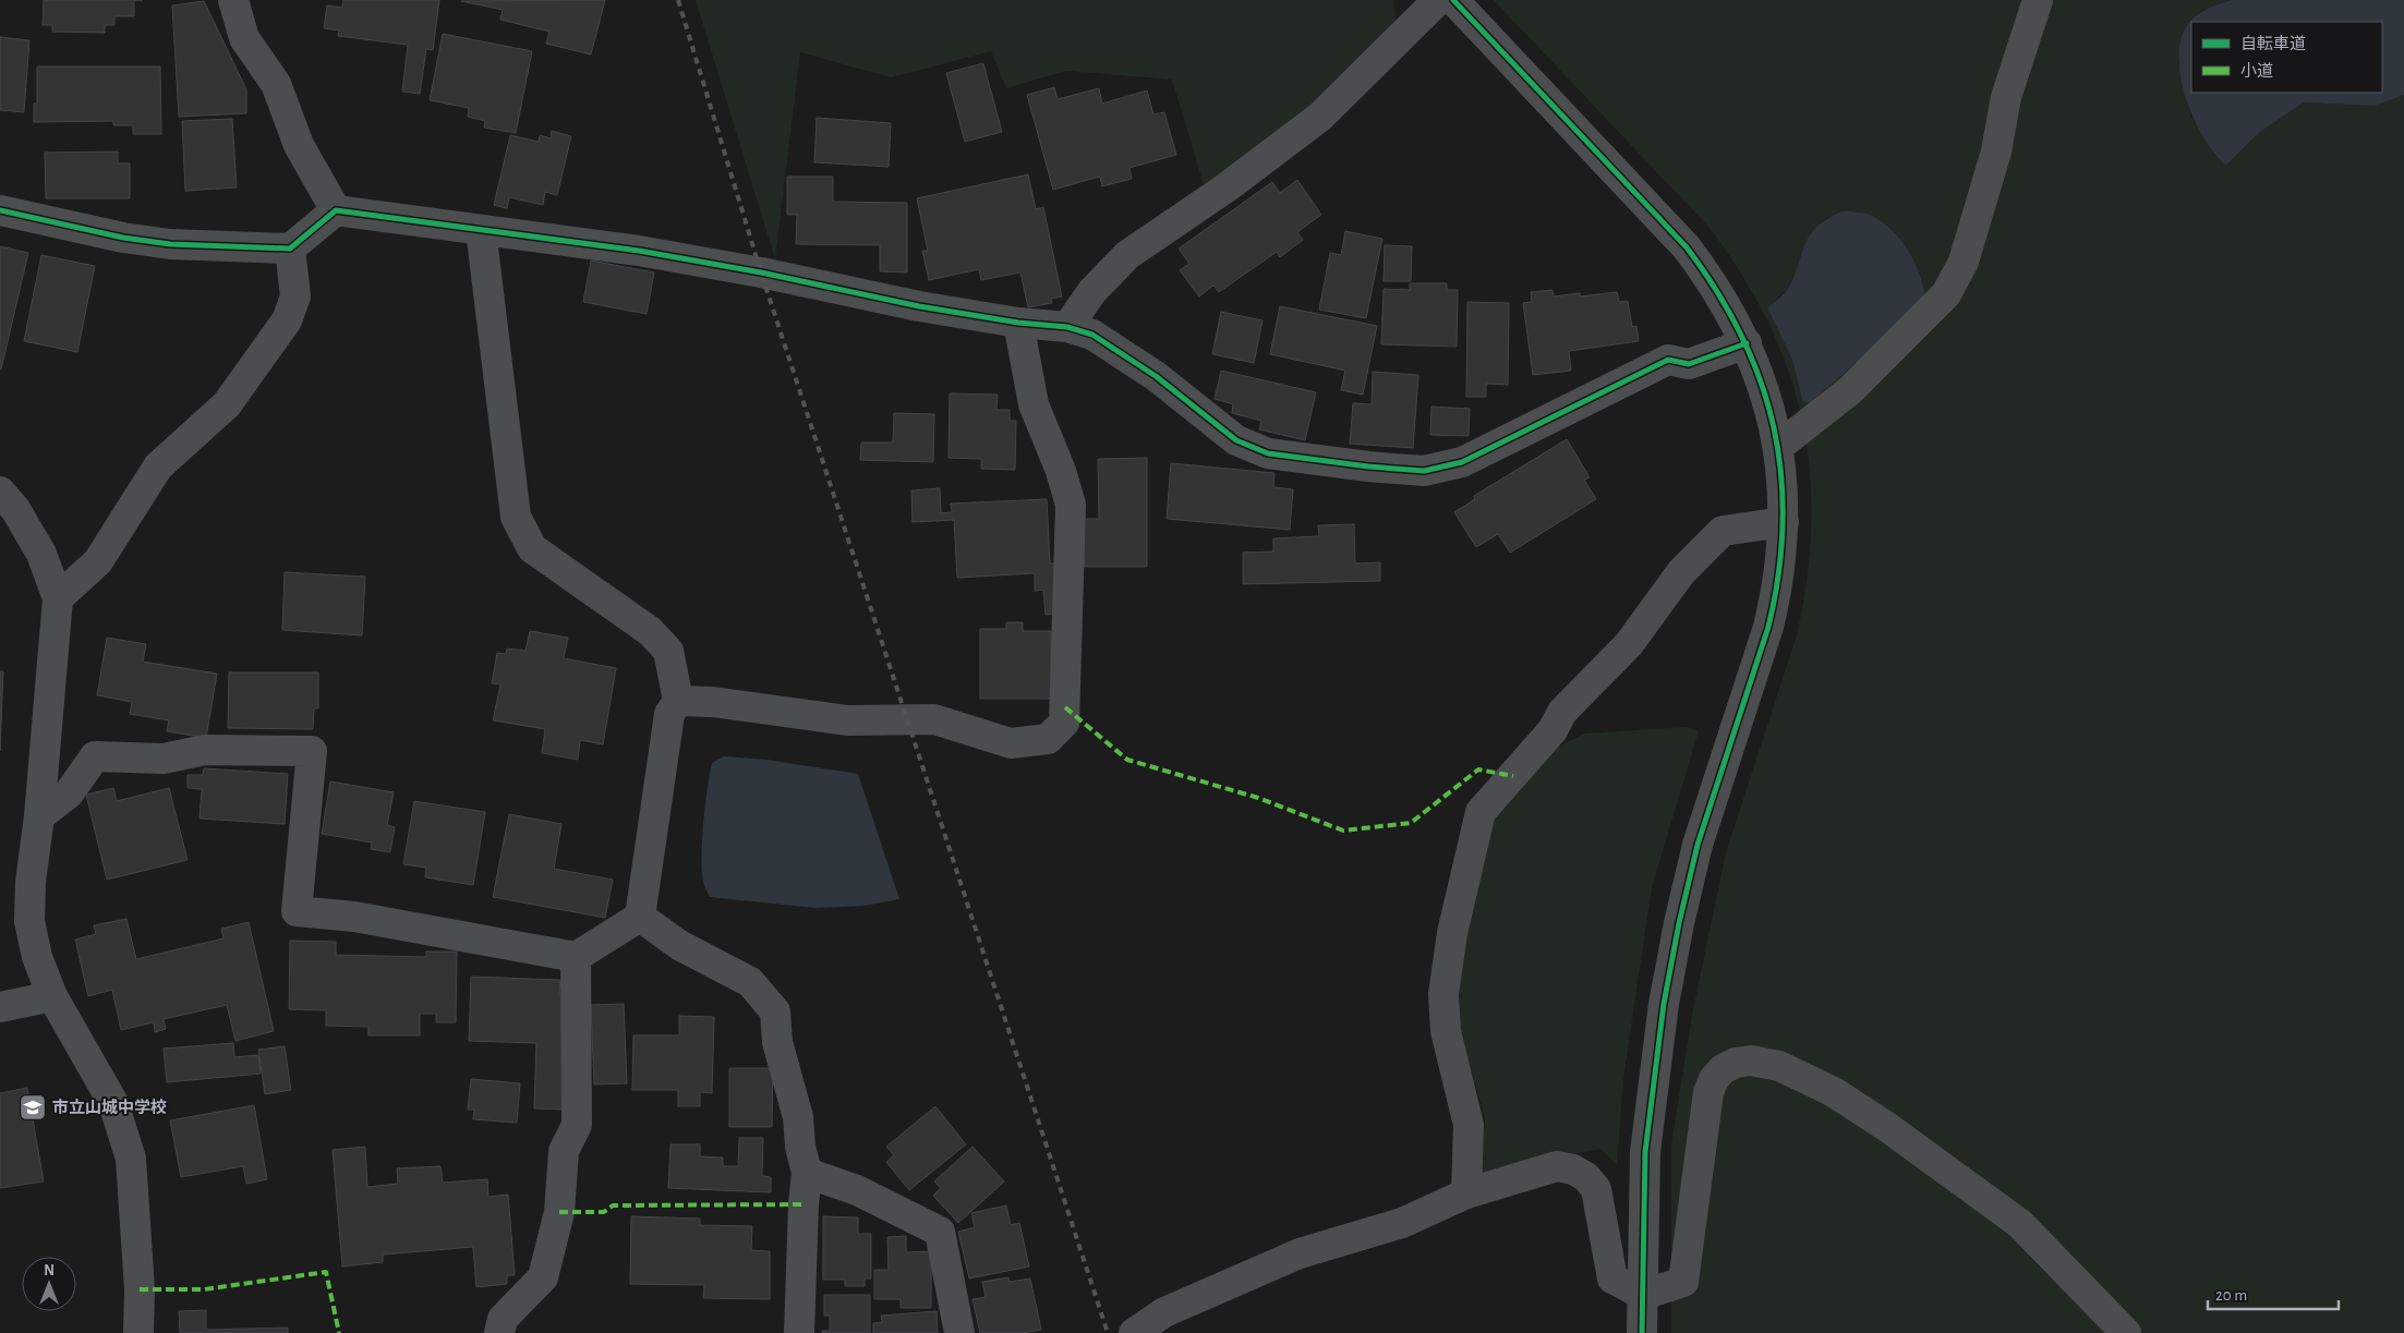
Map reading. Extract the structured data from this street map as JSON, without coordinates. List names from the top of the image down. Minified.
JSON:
{"places":{"school or university":["市立山城中学校"]},"legend":["自転車道","小道"],"scale_bar":"20 m","north":"top"}
